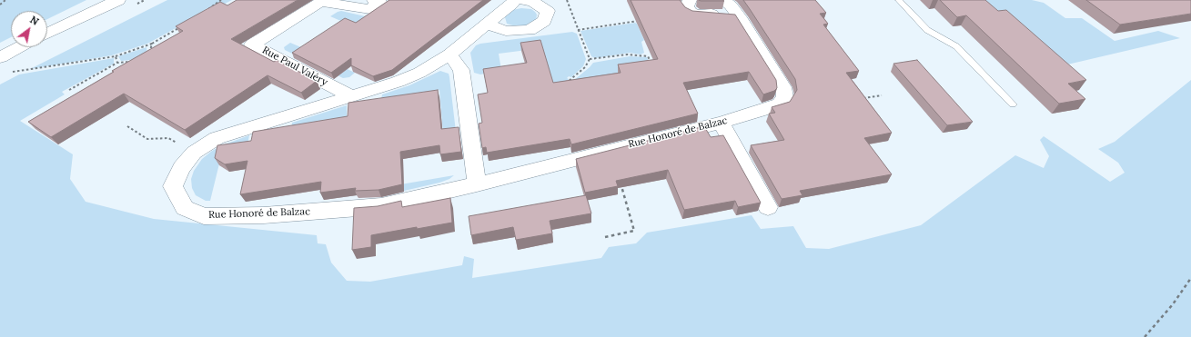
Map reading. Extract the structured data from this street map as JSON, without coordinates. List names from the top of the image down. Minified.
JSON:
{"streets":{"street":["Rue Paul Valéry","Rue Honoré de Balzac"]},"crossings":[["Rue Paul Valéry","Rue Honoré de Balzac"]],"north":"top right"}
